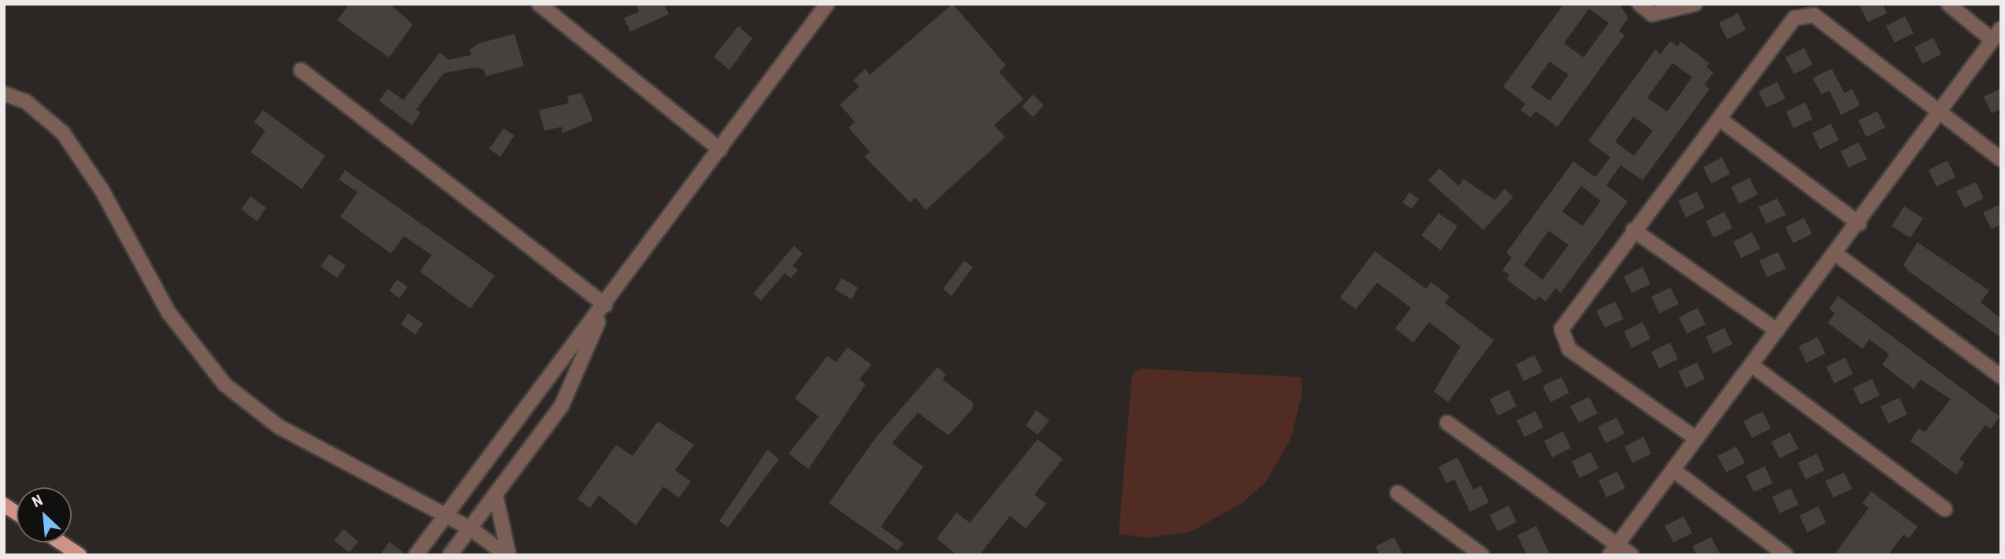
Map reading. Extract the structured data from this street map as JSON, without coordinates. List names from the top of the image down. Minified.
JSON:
{"north":"top left"}
